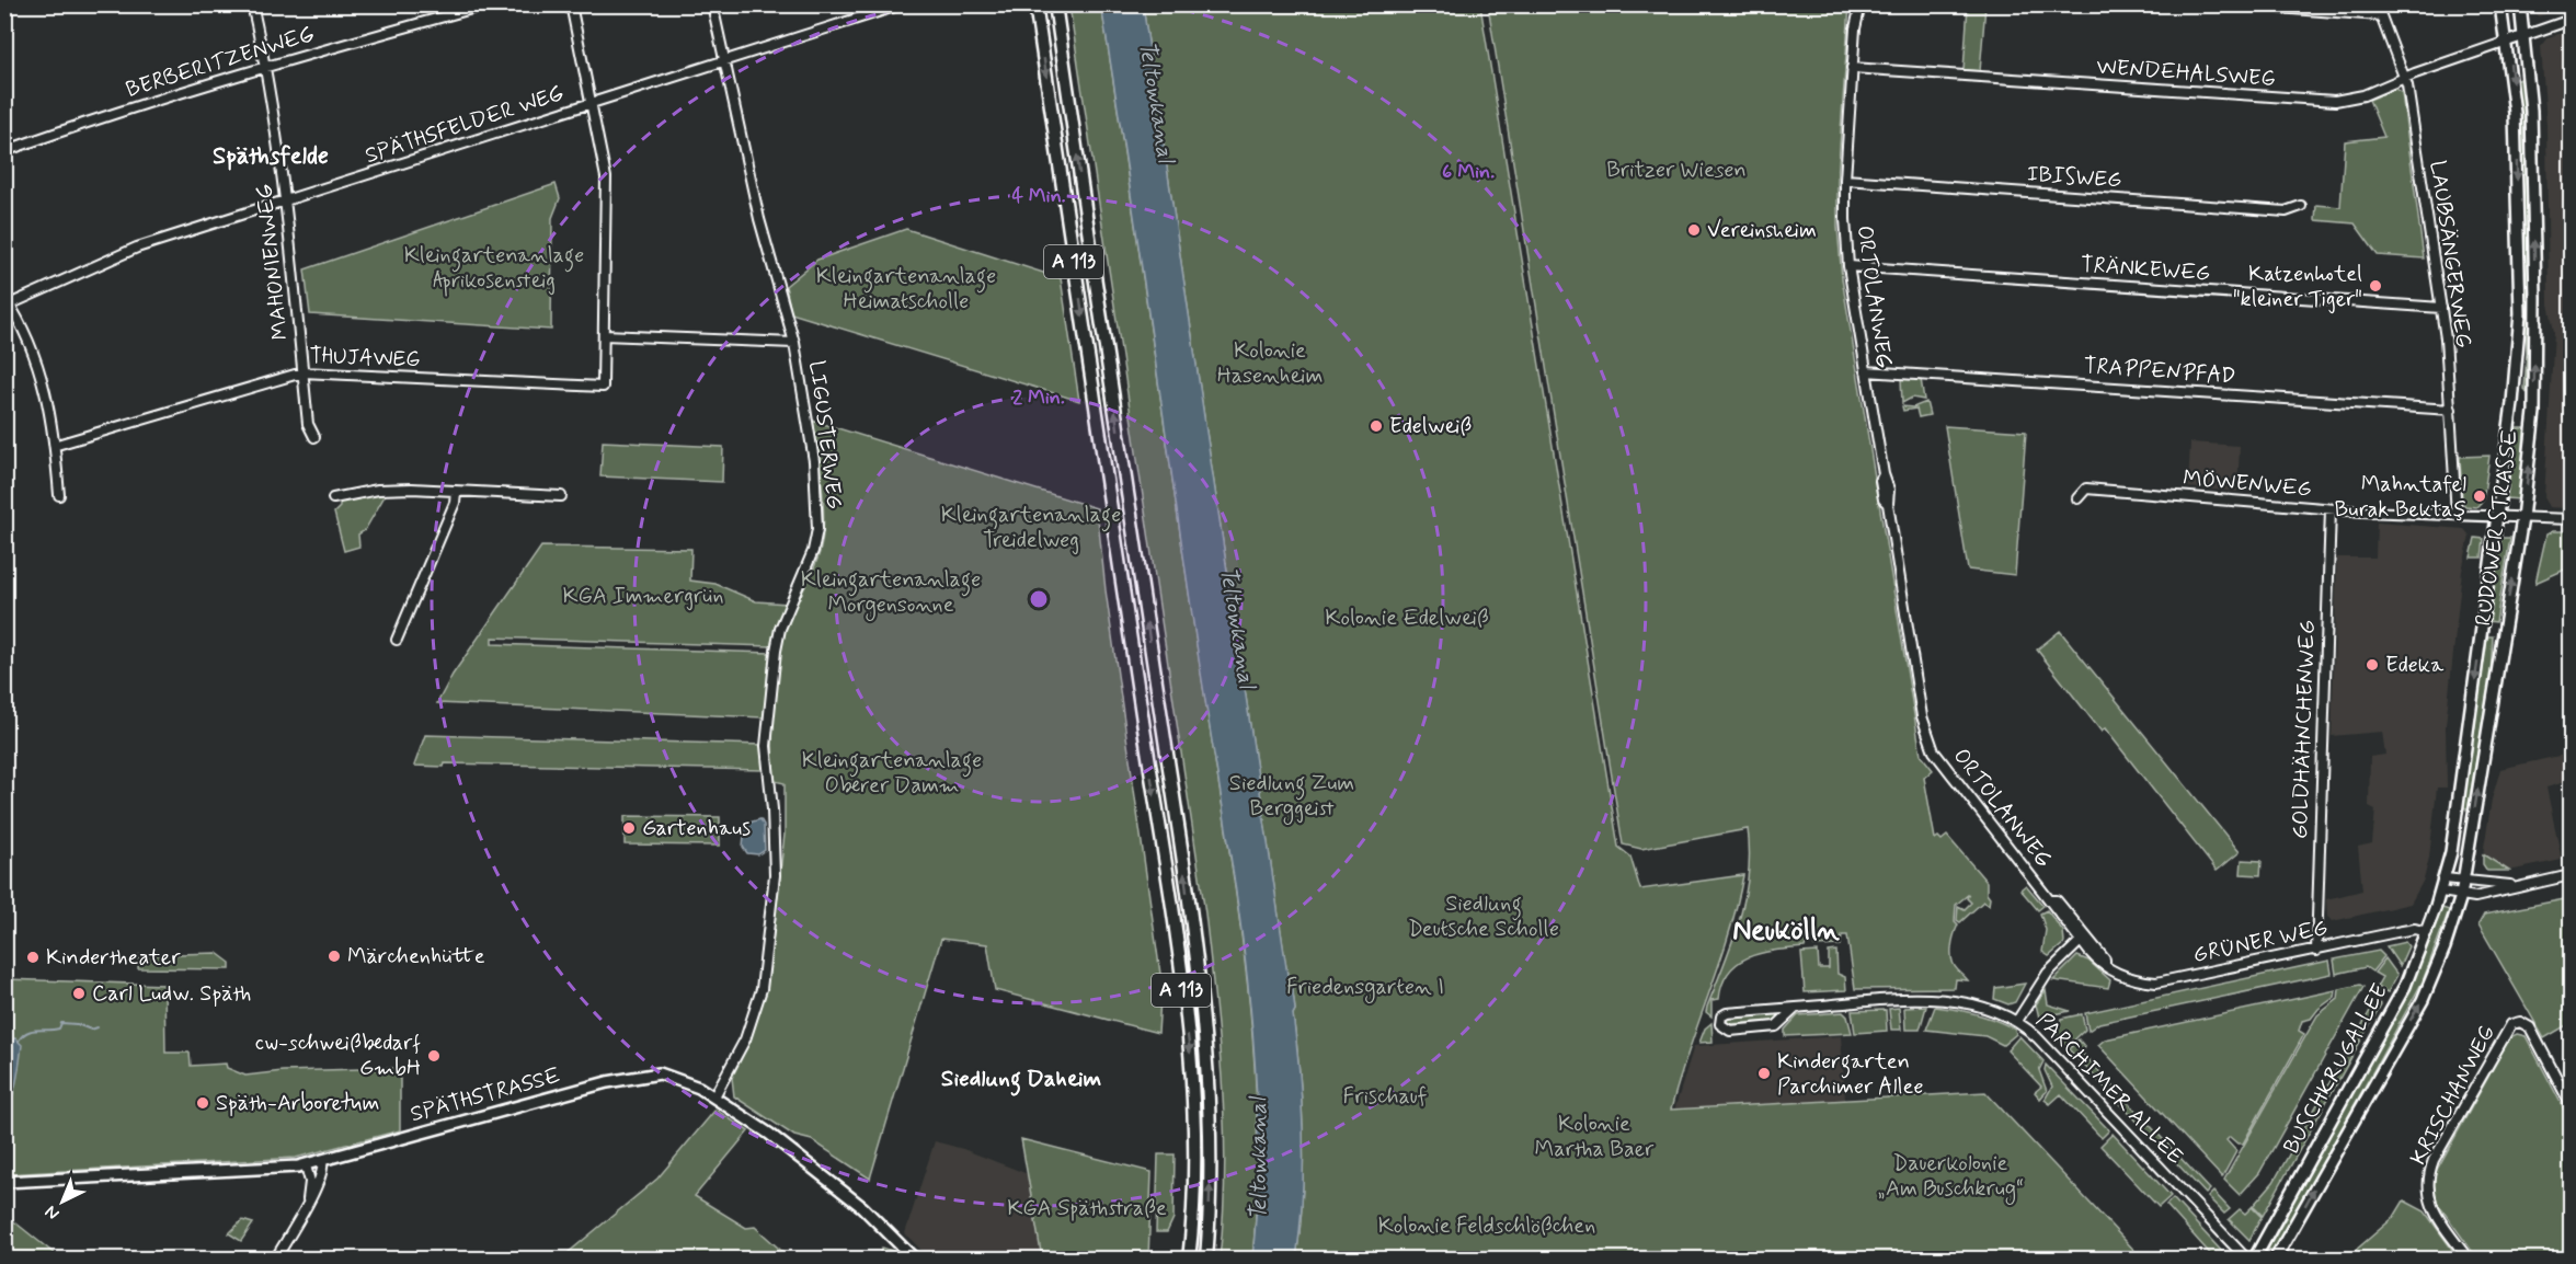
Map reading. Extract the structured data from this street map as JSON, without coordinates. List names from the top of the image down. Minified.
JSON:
{"streets":{"highway":["A 113"],"main road":["RUDOWER STRASSE","BUSCHKRUGALLEE","SPÄTHSTRASSE"],"street":["BERBERITZENWEG","WENDEHALSWEG","SPÄTHSFELDER WEG","IBISWEG","LAUBSÄNGERWEG","MAHONIENWEG","TRÄNKEWEG","ORTOLANWEG","THUJAWEG","TRAPPENPFAD","LIGUSTERWEG","MÖWENWEG","GOLDHÄHNCHENWEG","GRÜNER WEG","PARCHIMER ALLEE","KRISCHANWEG"]},"crossings":[["BERBERITZENWEG","MAHONIENWEG"],["WENDEHALSWEG","LAUBSÄNGERWEG"],["WENDEHALSWEG","ORTOLANWEG"],["WENDEHALSWEG","RUDOWER STRASSE"],["SPÄTHSFELDER WEG","MAHONIENWEG"],["SPÄTHSFELDER WEG","LIGUSTERWEG"],["IBISWEG","ORTOLANWEG"],["LAUBSÄNGERWEG","TRÄNKEWEG"],["LAUBSÄNGERWEG","TRAPPENPFAD"],["LAUBSÄNGERWEG","MÖWENWEG"],["MAHONIENWEG","THUJAWEG"],["TRÄNKEWEG","ORTOLANWEG"],["ORTOLANWEG","TRAPPENPFAD"],["ORTOLANWEG","GRÜNER WEG"],["LIGUSTERWEG","SPÄTHSTRASSE"],["MÖWENWEG","RUDOWER STRASSE"],["MÖWENWEG","GOLDHÄHNCHENWEG"],["RUDOWER STRASSE","BUSCHKRUGALLEE"],["GOLDHÄHNCHENWEG","GRÜNER WEG"],["GRÜNER WEG","BUSCHKRUGALLEE"]],"districts":["Späthsfelde","Neukölln","Siedlung Daheim"],"water":["Teltowkanal"],"parks":["Britzer Wiesen","Kleingartenanlage Aprikosensteig","Kleingartenanlage Heimatscholle","Kolonie Hasenheim","Kleingartenanlage Treidelweg","Kleingartenanlage Morgensonne","KGA Immergrün","Kolonie Edelweiß","Kleingartenanlage Oberer Damm","Siedlung Zum Berggeist","Siedlung Deutsche Scholle","Friedensgarten I","Frischauf","Kolonie Martha Baer","Dauerkolonie „Am Buschkrug“","KGA Späthstraße","Kolonie Feldschlößchen"],"places":["Vereinsheim","Katzenhotel \"kleiner Tiger\"","Edelweiß","Mahntafel Burak Bektaş","Edeka","Gartenhaus","Märchenhütte","Kindertheater","Carl Ludw. Späth","cw-schweißbedarf GmbH","Kindergarten Parchimer Allee","Späth-Arboretum"],"north":"bottom left","rings":["6 Min.","4 Min.","2 Min."]}
